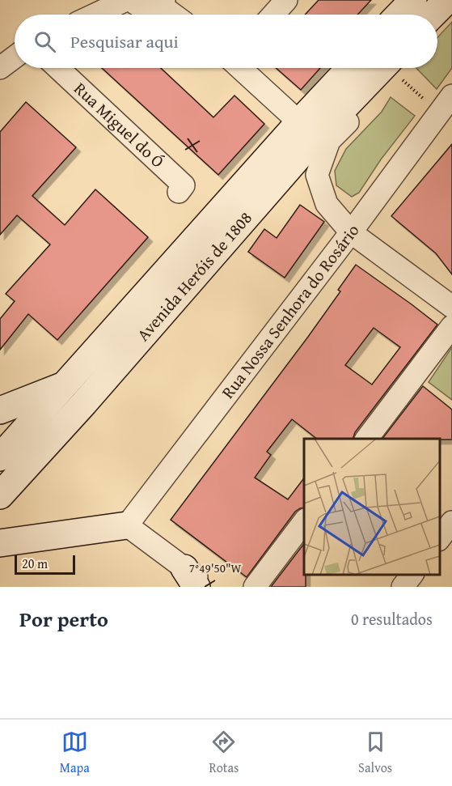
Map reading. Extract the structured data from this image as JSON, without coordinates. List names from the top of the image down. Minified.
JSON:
{"streets":{"main road":["Avenida Heróis de 1808"],"street":["Rua Miguel do Ó","Rua Nossa Senhora do Rosário"]},"scale_bar":"20 m","page":{"search":"Pesquisar aqui","scale":"20 m","heading":["Por perto","0 resultados"],"nav":["Mapa","Rotas","Salvos"]},"coordinates":["7°49'50\"W"]}
